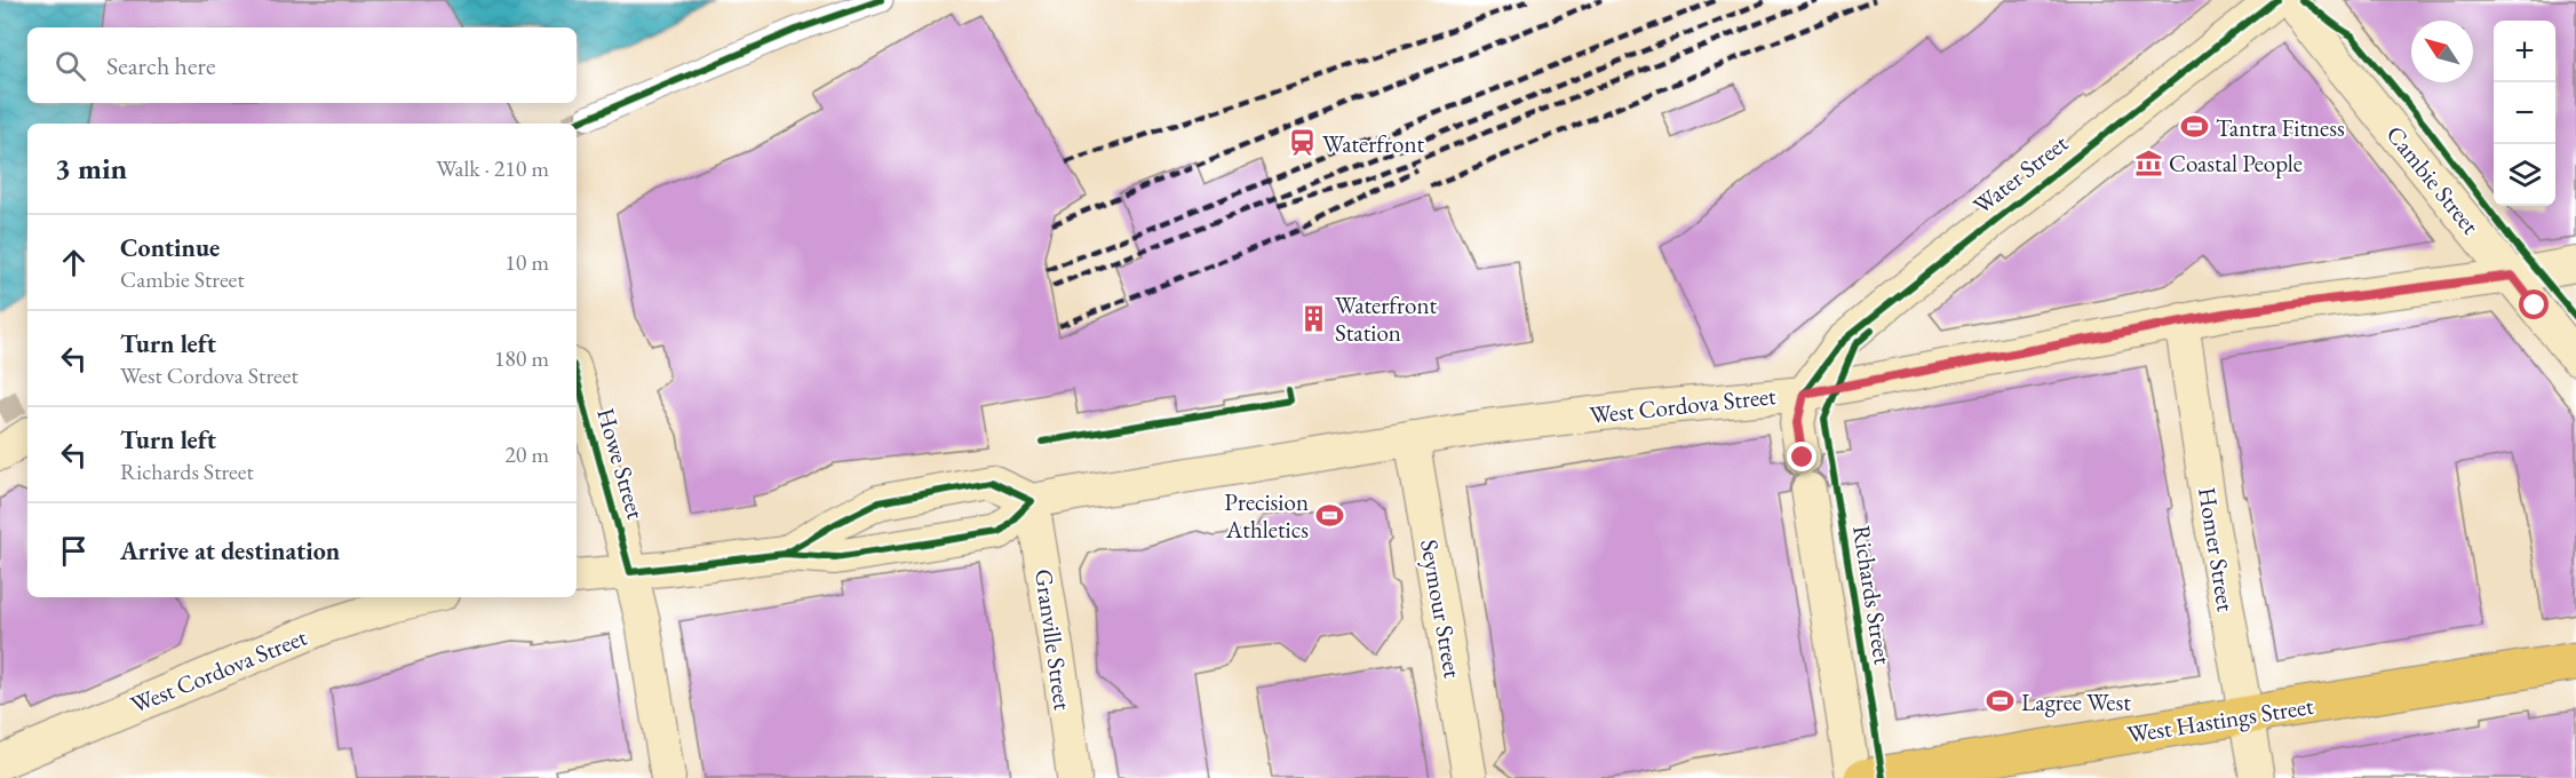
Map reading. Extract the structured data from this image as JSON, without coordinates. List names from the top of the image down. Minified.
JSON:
{"streets":{"main road":["Water Street","Cambie Street","West Cordova Street","Howe Street","Homer Street","Richards Street","Seymour Street","Granville Street","West Hastings Street"]},"crossings":[["Water Street","West Cordova Street"],["Water Street","Richards Street"],["Cambie Street","West Cordova Street"],["West Cordova Street","Homer Street"],["West Cordova Street","Richards Street"],["West Cordova Street","Seymour Street"],["West Cordova Street","Granville Street"],["Homer Street","West Hastings Street"]],"places":{"sports":["Tantra Fitness","Precision Athletics","Lagree West"],"station":["Waterfront"],"museum":["Coastal People"],"building":["Waterfront Station"]},"north":"top left","page":{"map_buttons":["+","−"],"search":"Search here","heading":["3 min","Walk · 210 m"],"list":[["Continue","Cambie Street","10 m"],["Turn left","West Cordova Street","180 m"],["Turn left","Richards Street","20 m"],"Arrive at destination"]}}
